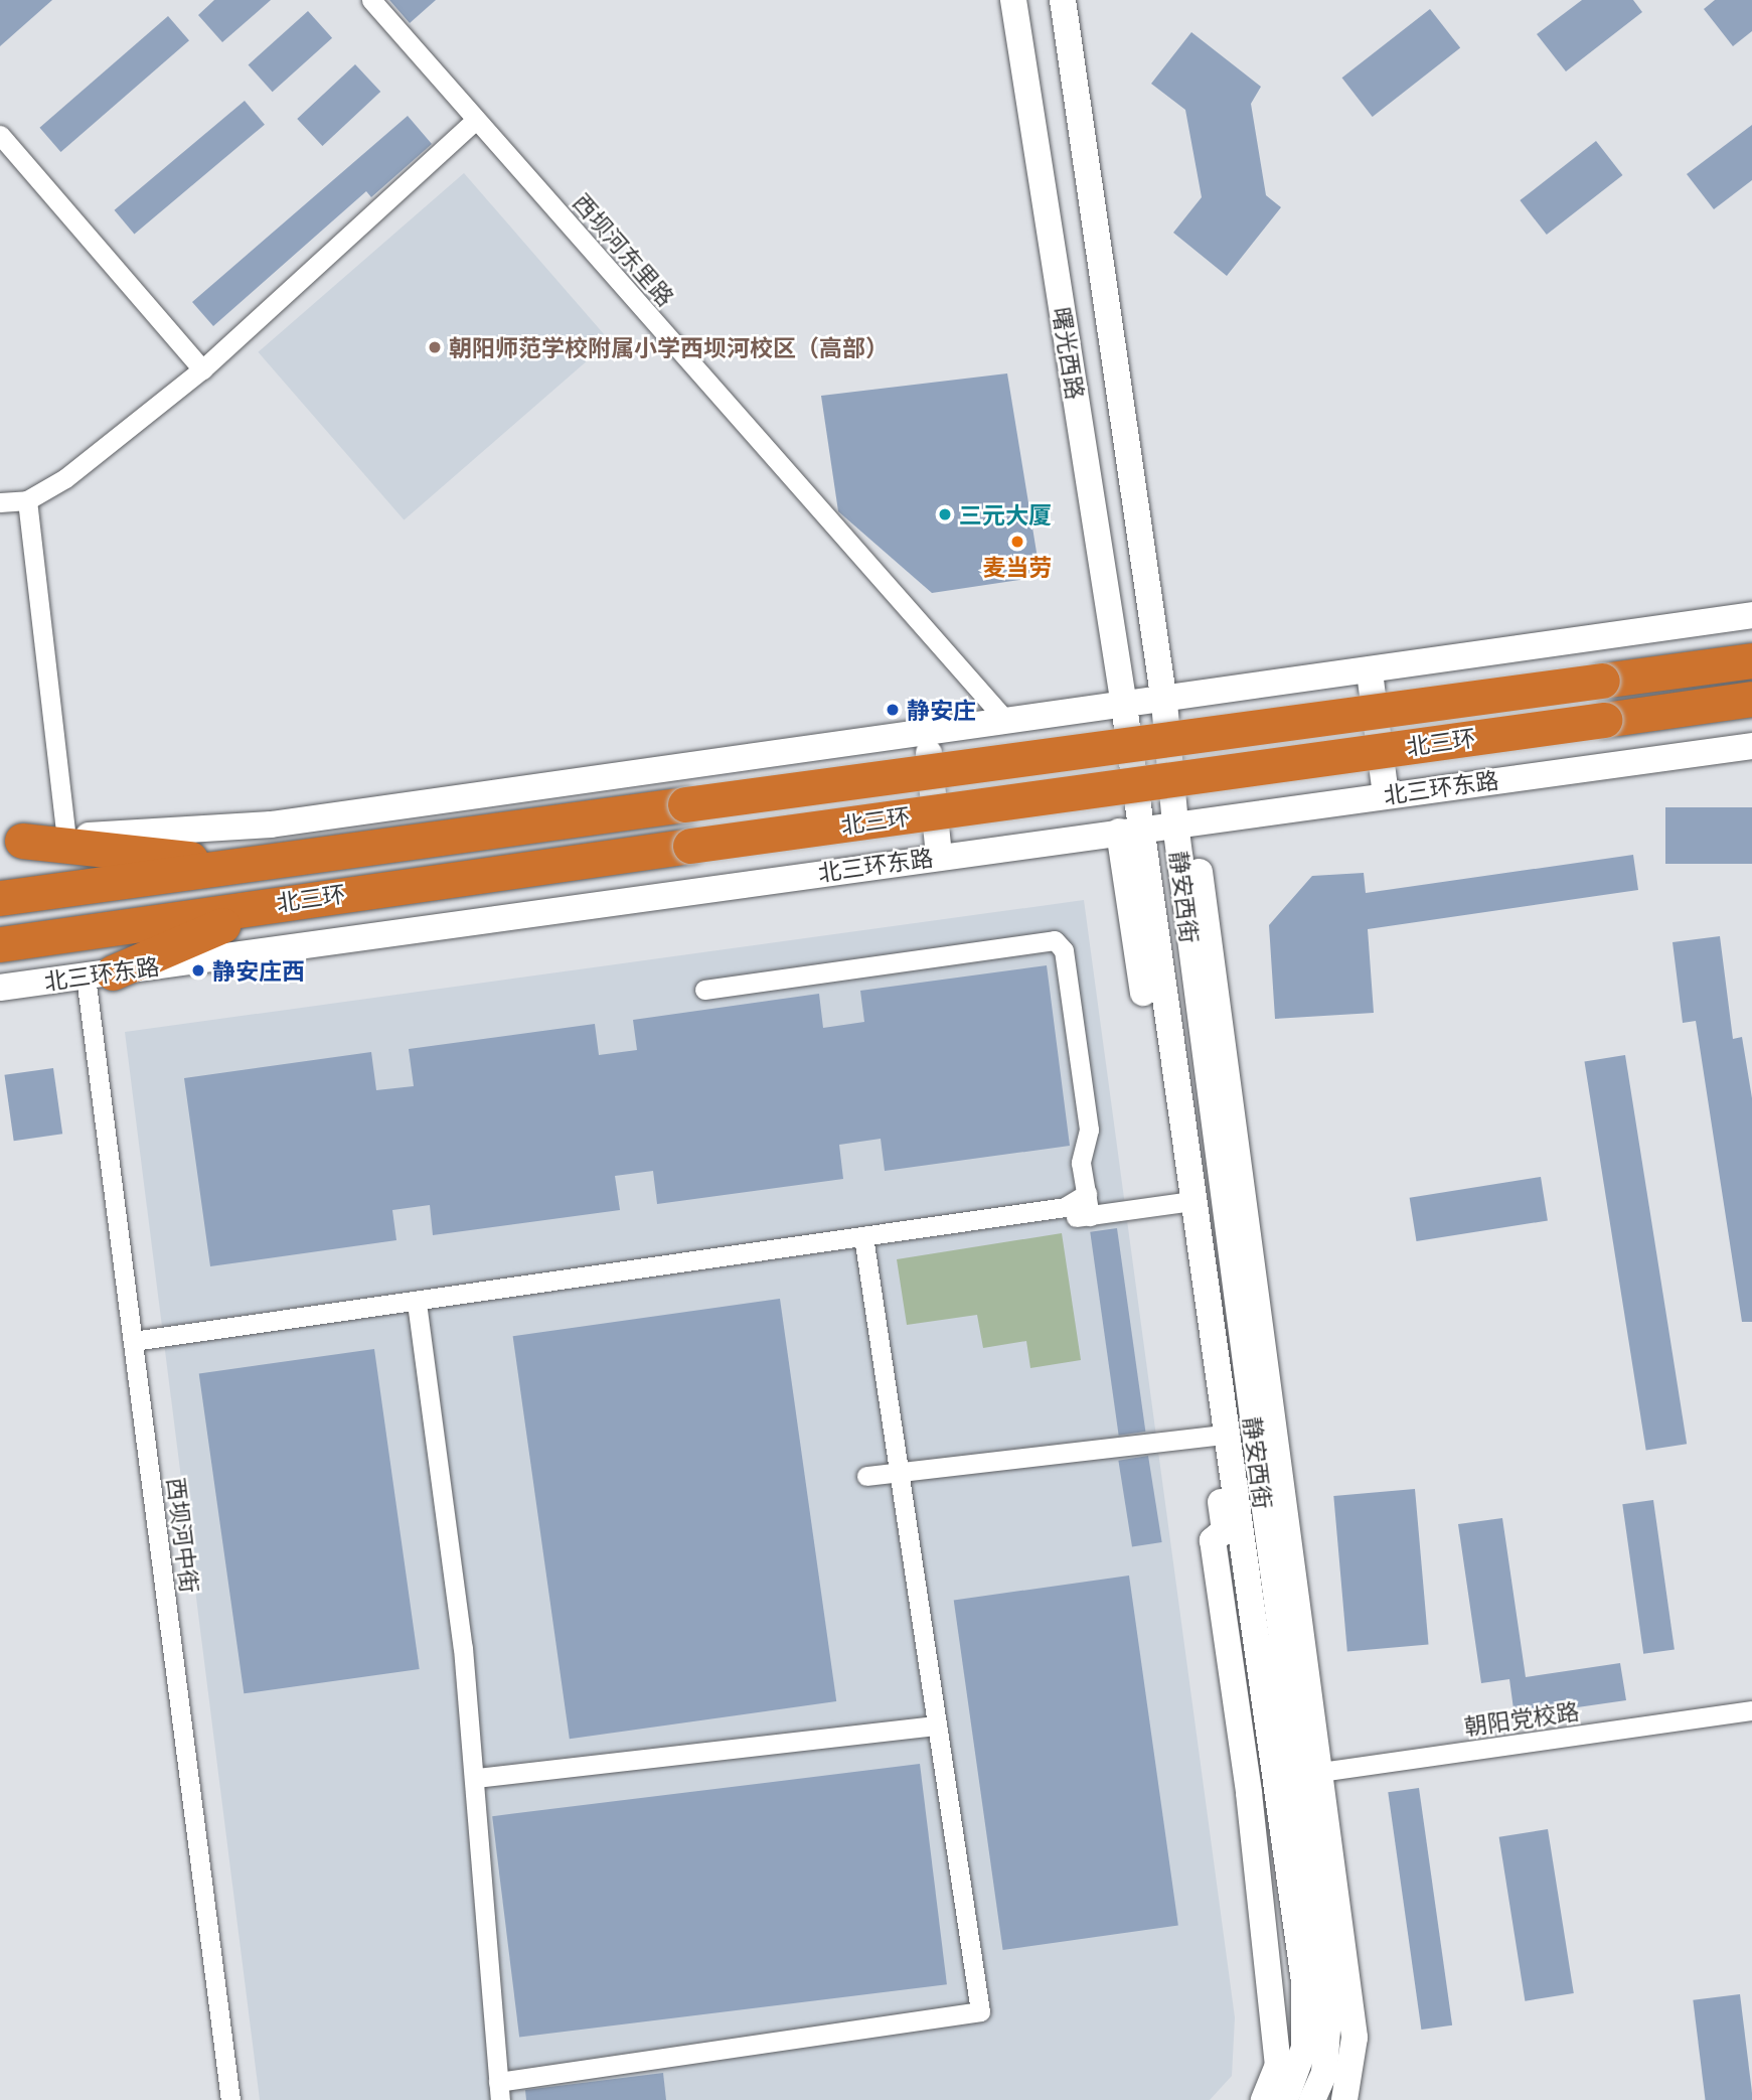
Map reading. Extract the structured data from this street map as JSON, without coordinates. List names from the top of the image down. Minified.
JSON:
{"streets":{"highway":["北三环"],"street":["西坝河东里路","曙光西路","北三环东路","静安西街","西坝河中街","朝阳党校路"]},"crossings":[["曙光西路","北三环东路"],["曙光西路","静安西街"],["北三环东路","静安西街"],["北三环东路","西坝河中街"],["静安西街","朝阳党校路"]],"places":["朝阳师范学校附属小学西坝河校区（高部）","三元大厦","麦当劳","静安庄","静安庄西"]}
